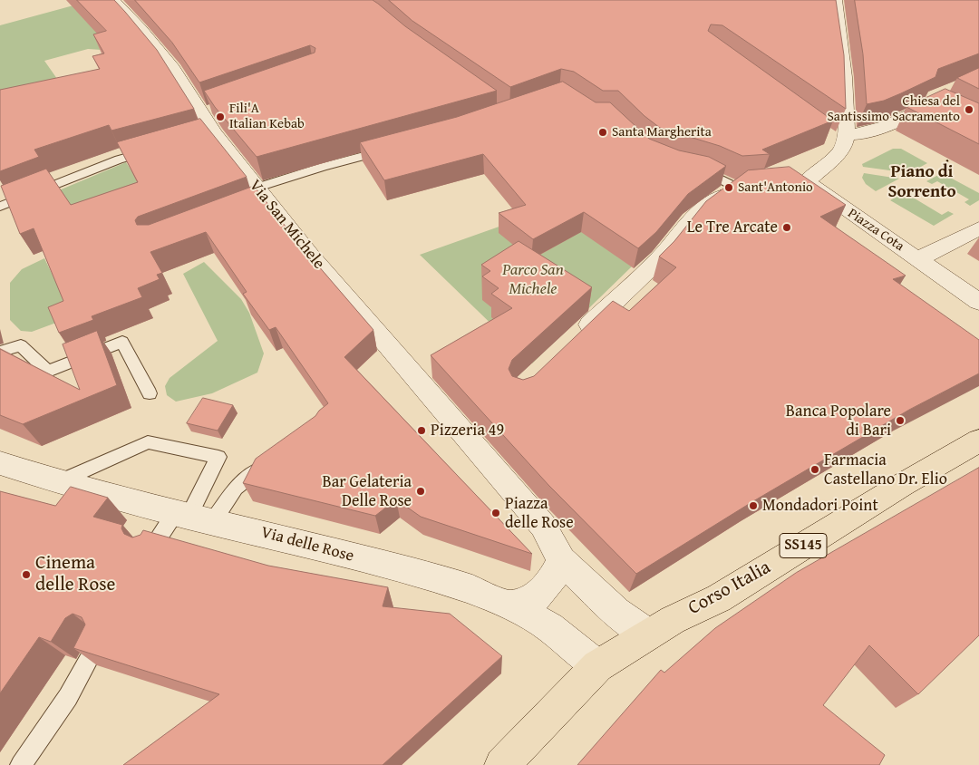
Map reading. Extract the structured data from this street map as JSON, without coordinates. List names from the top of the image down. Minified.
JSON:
{"streets":{"main road":["SS145","Corso Italia"],"street":["Via San Michele","Piazza Cota","Via delle Rose"]},"crossings":[["Via delle Rose","Corso Italia"]],"districts":["Piano di Sorrento"],"parks":["Parco San Michele"],"places":["Chiesa del Santissimo Sacramento","Fili'A Italian Kebab","Santa Margherita","Sant'Antonio","Le Tre Arcate","Banca Popolare di Bari","Pizzeria 49","Farmacia Castellano Dr. Elio","Bar Gelateria Delle Rose","Mondadori Point","Piazza delle Rose","Cinema delle Rose"]}
